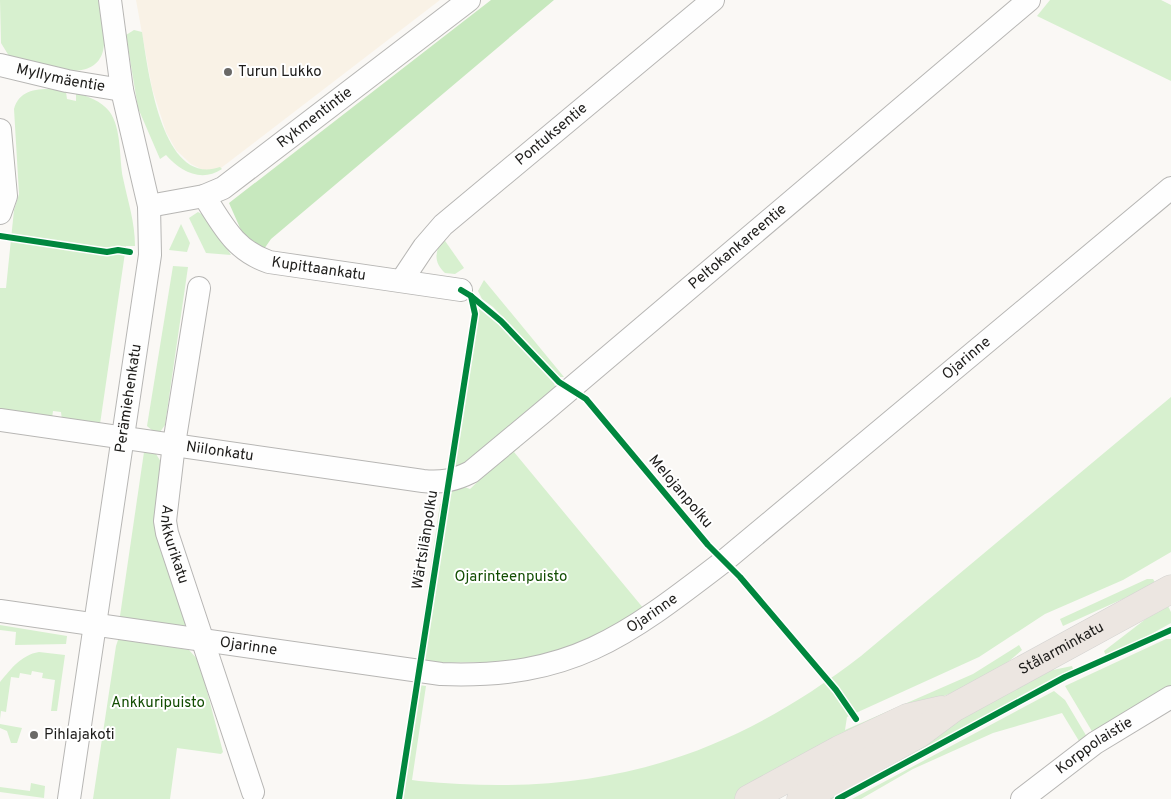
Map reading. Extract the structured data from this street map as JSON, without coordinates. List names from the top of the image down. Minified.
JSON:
{"streets":{"main road":["Stålarminkatu"],"street":["Myllymäentie","Rykmentintie","Pontuksentie","Peltokankareentie","Kupittaankatu","Ojarinne","Perämiehenkatu","Niilonkatu","Ankkurikatu","Korppolaistie"],"cycle path":["Melojanpolku","Wärtsilänpolku"]},"crossings":[["Myllymäentie","Perämiehenkatu"],["Rykmentintie","Kupittaankatu"],["Rykmentintie","Perämiehenkatu"],["Pontuksentie","Kupittaankatu"],["Peltokankareentie","Niilonkatu"],["Ojarinne","Perämiehenkatu"],["Ojarinne","Ankkurikatu"],["Perämiehenkatu","Niilonkatu"],["Niilonkatu","Ankkurikatu"]],"parks":["Ojarinteenpuisto","Ankkuripuisto"],"places":["Turun Lukko","Pihlajakoti"]}
